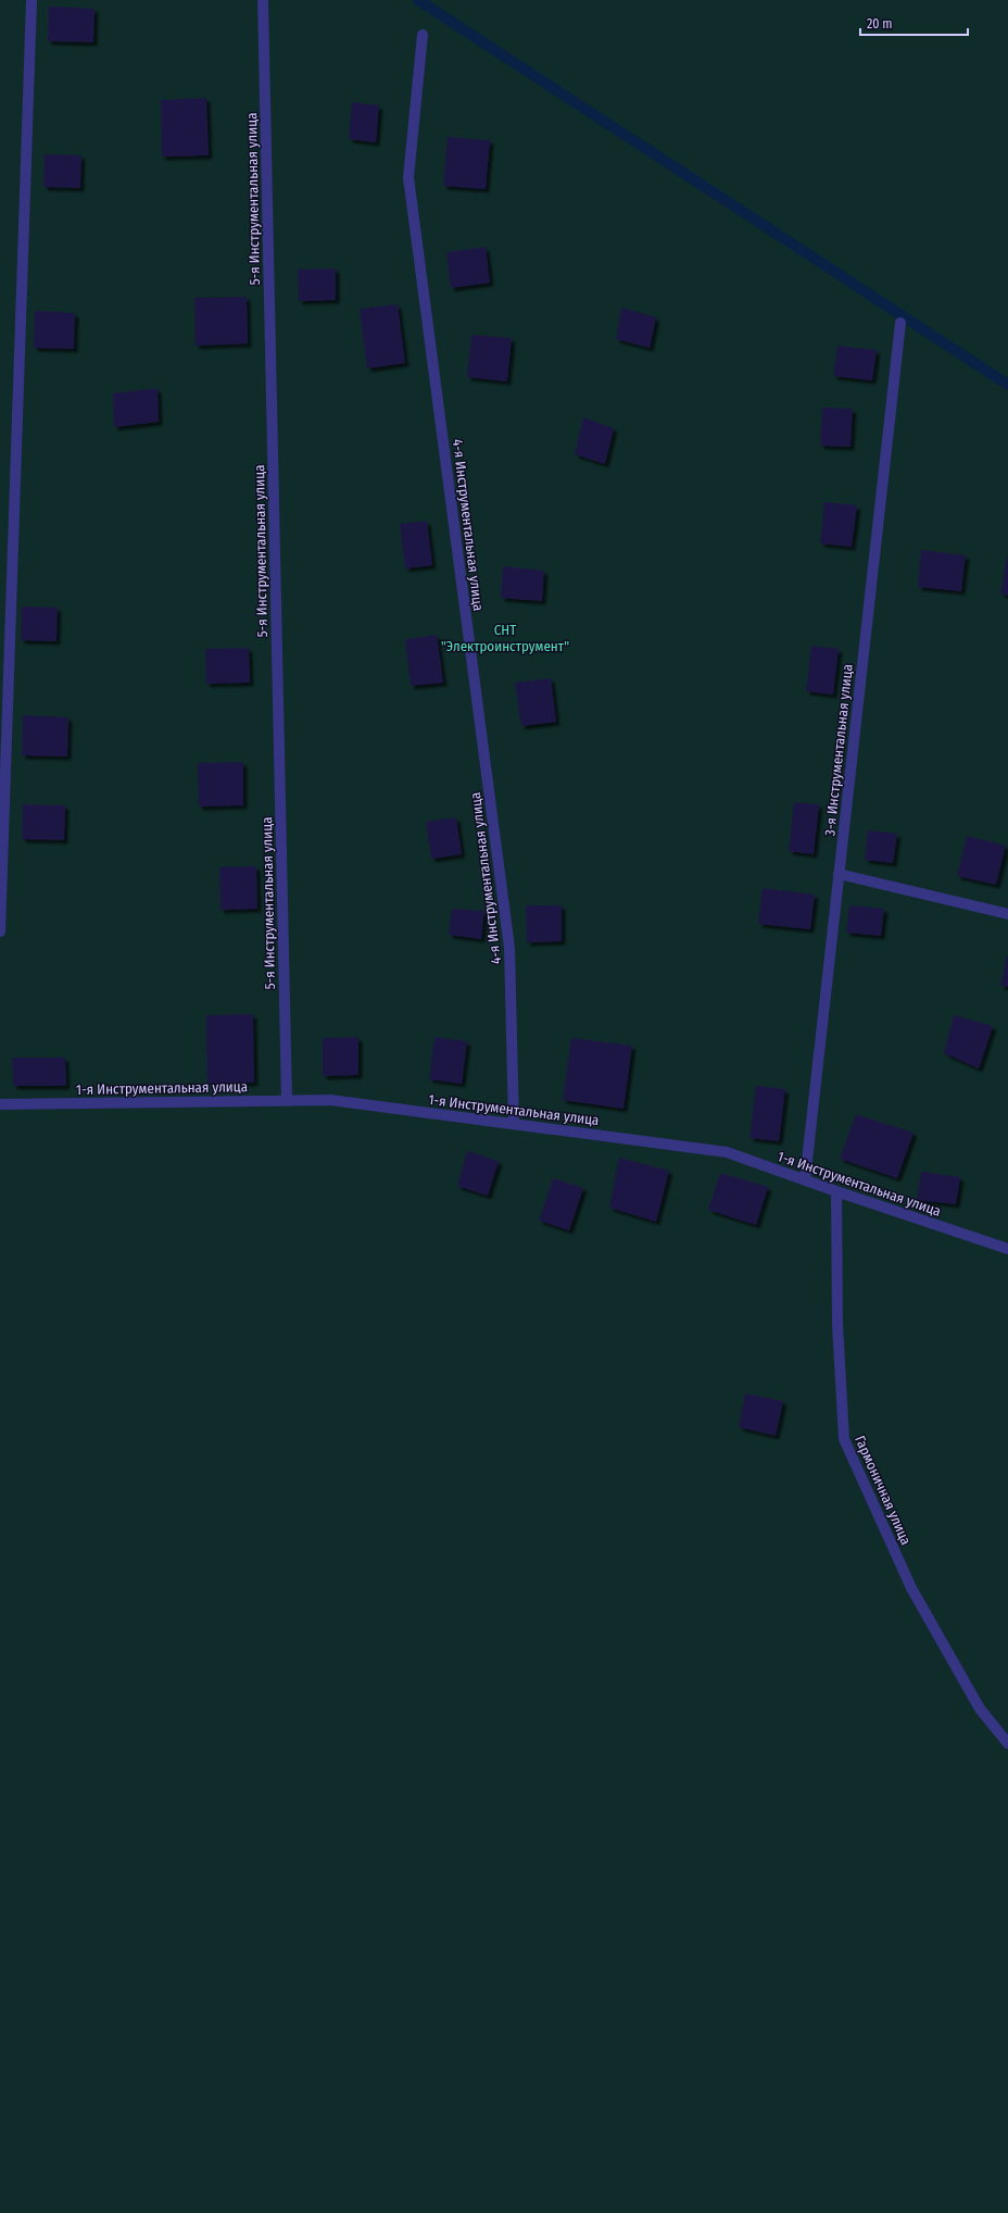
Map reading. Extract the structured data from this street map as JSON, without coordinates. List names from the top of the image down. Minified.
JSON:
{"streets":{"street":["5-я Инструментальная улица","4-я Инструментальная улица","3-я Инструментальная улица","1-я Инструментальная улица","Гармоничная улица"]},"crossings":[["5-я Инструментальная улица","1-я Инструментальная улица"],["4-я Инструментальная улица","1-я Инструментальная улица"],["3-я Инструментальная улица","1-я Инструментальная улица"],["1-я Инструментальная улица","Гармоничная улица"]],"parks":["СНТ \"Электроинструмент\""],"scale_bar":"20 m"}
